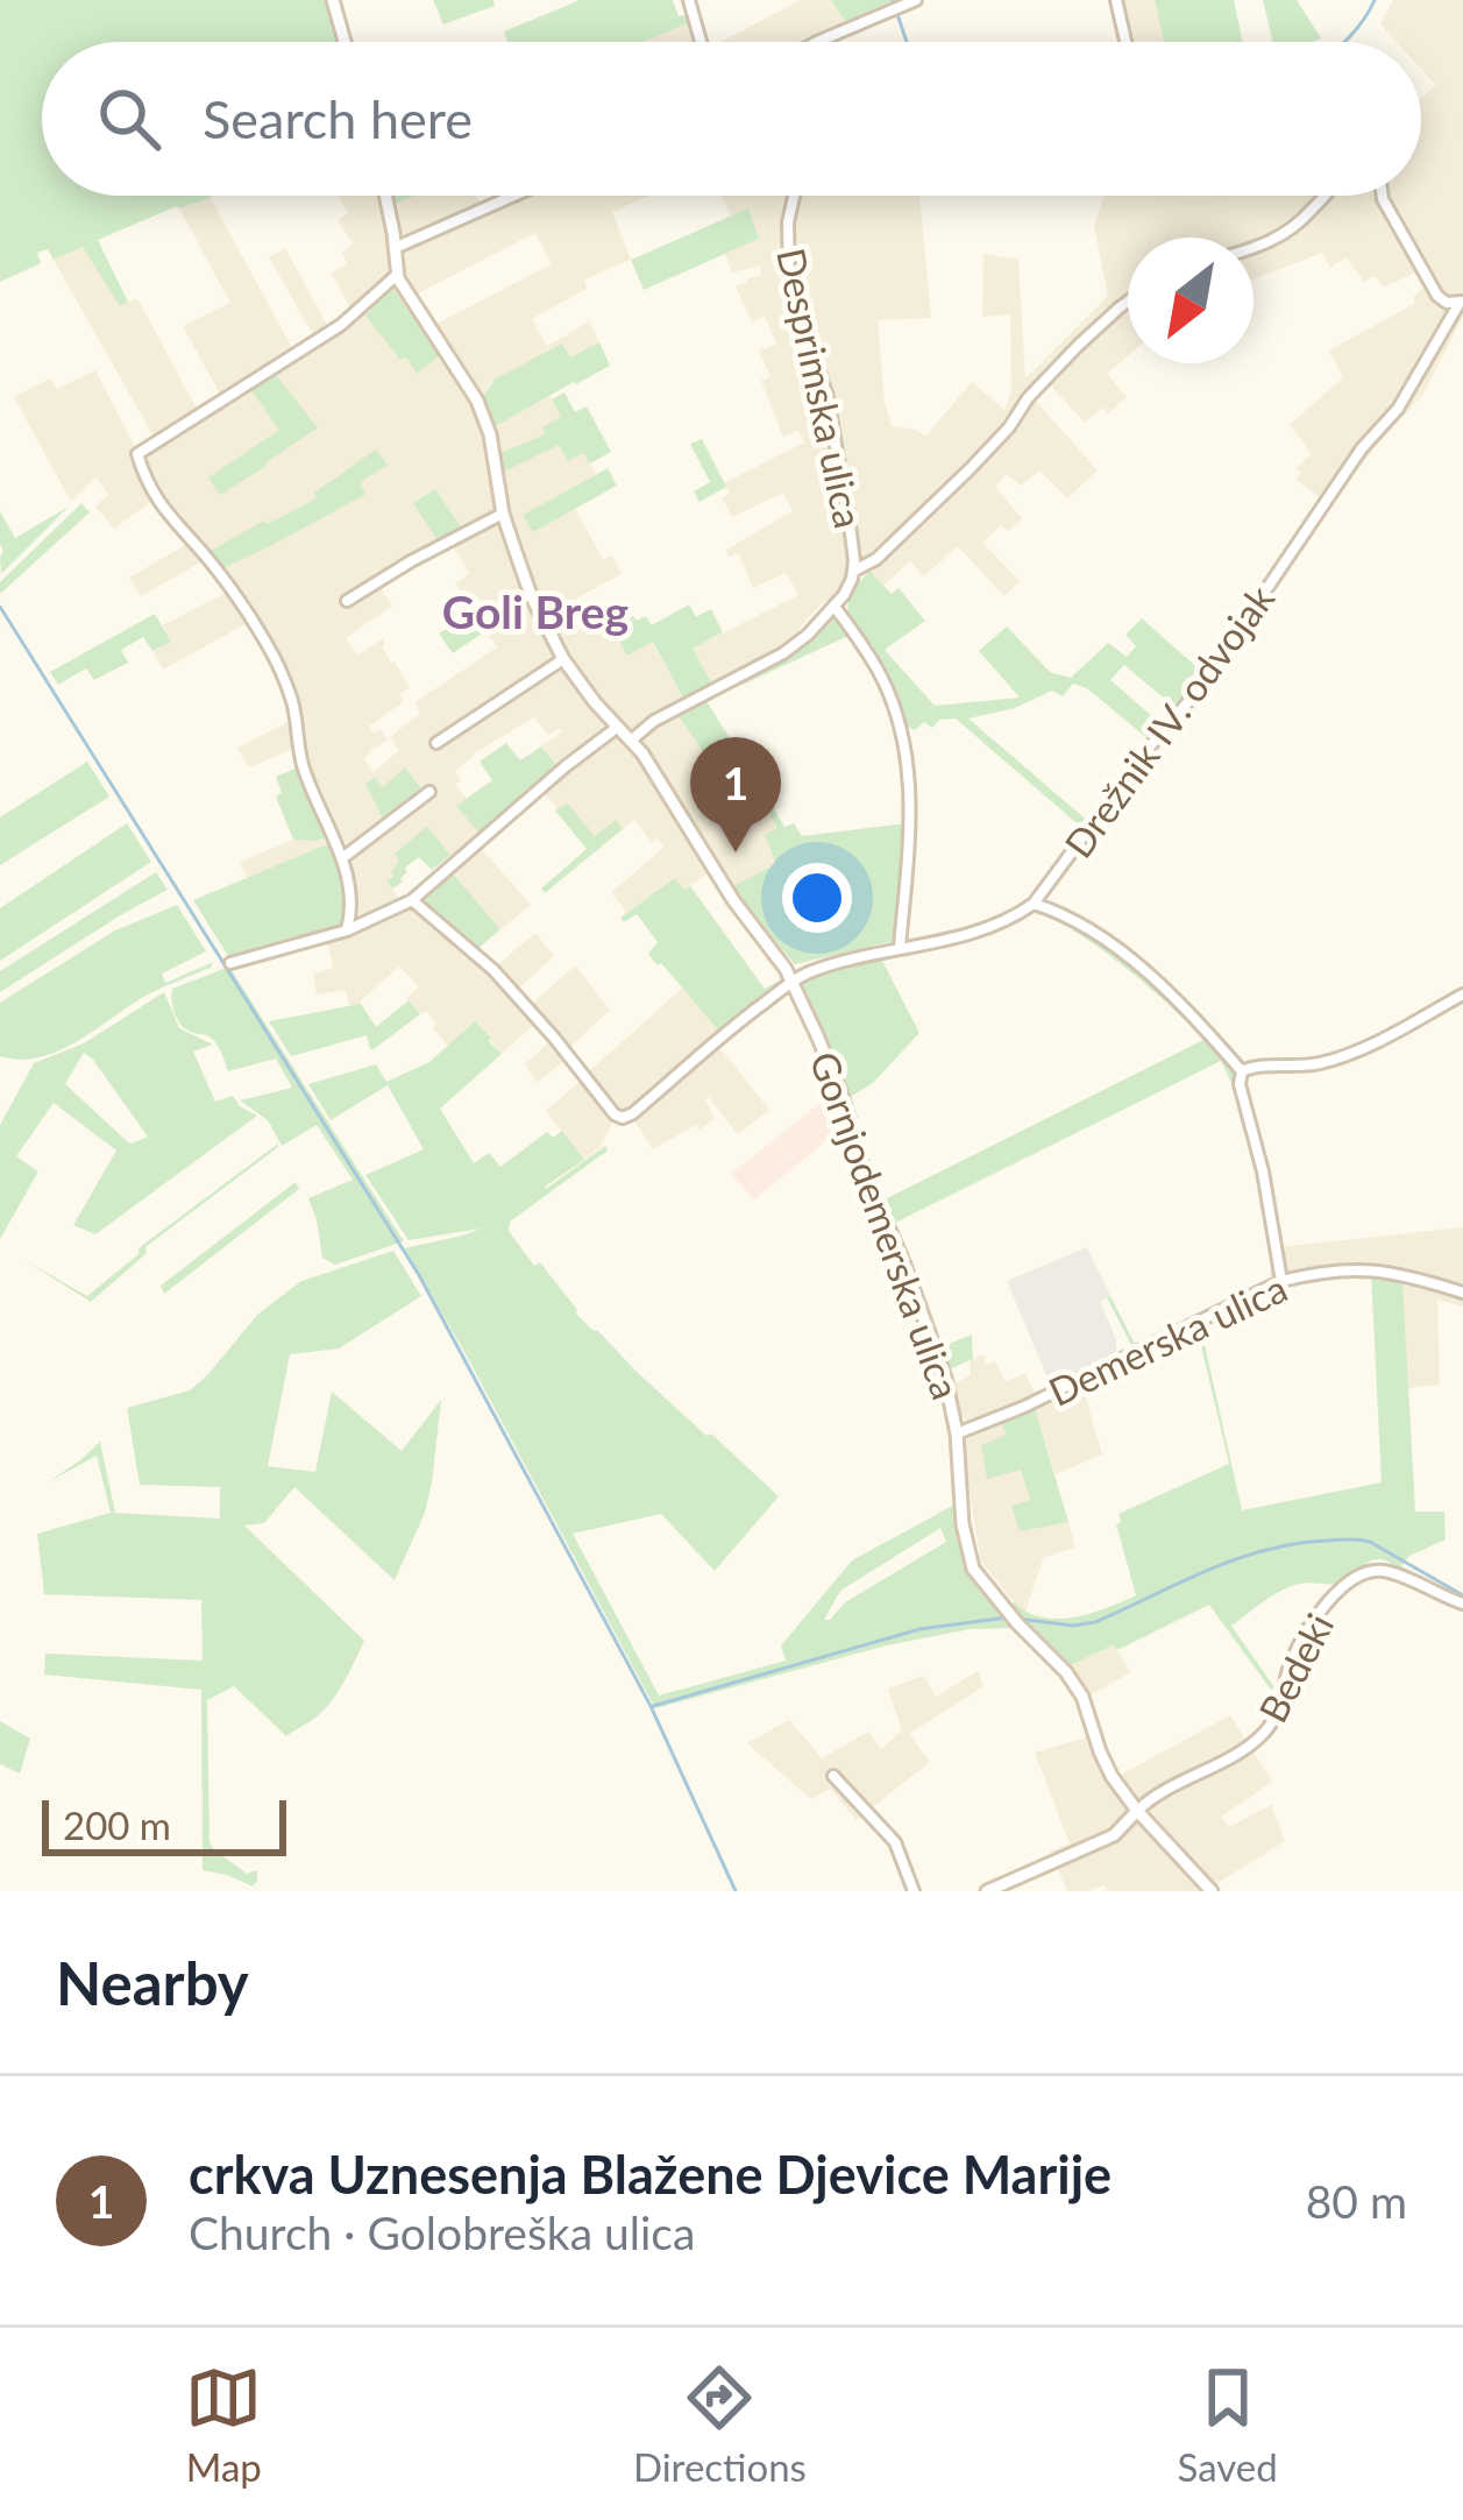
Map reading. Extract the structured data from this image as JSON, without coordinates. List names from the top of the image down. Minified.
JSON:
{"streets":{"street":["Desprimska ulica","Drežnik IV. odvojak","Gornjodemerska ulica","Demerska ulica","Bedeki"]},"crossings":[["Desprimska ulica","Gornjodemerska ulica"],["Drežnik IV. odvojak","Gornjodemerska ulica"],["Gornjodemerska ulica","Demerska ulica"],["Gornjodemerska ulica","Bedeki"]],"districts":["Goli Breg"],"scale_bar":"200 m","north":"bottom left","page":{"search":"Search here","pins":"1","scale":"200 m","heading":"Nearby","list":[{"mark":"1","name":"crkva Uznesenja Blažene Djevice Marije","note":"Church · Golobreška ulica","value":"80 m"}],"nav":["Map","Directions","Saved"]}}
